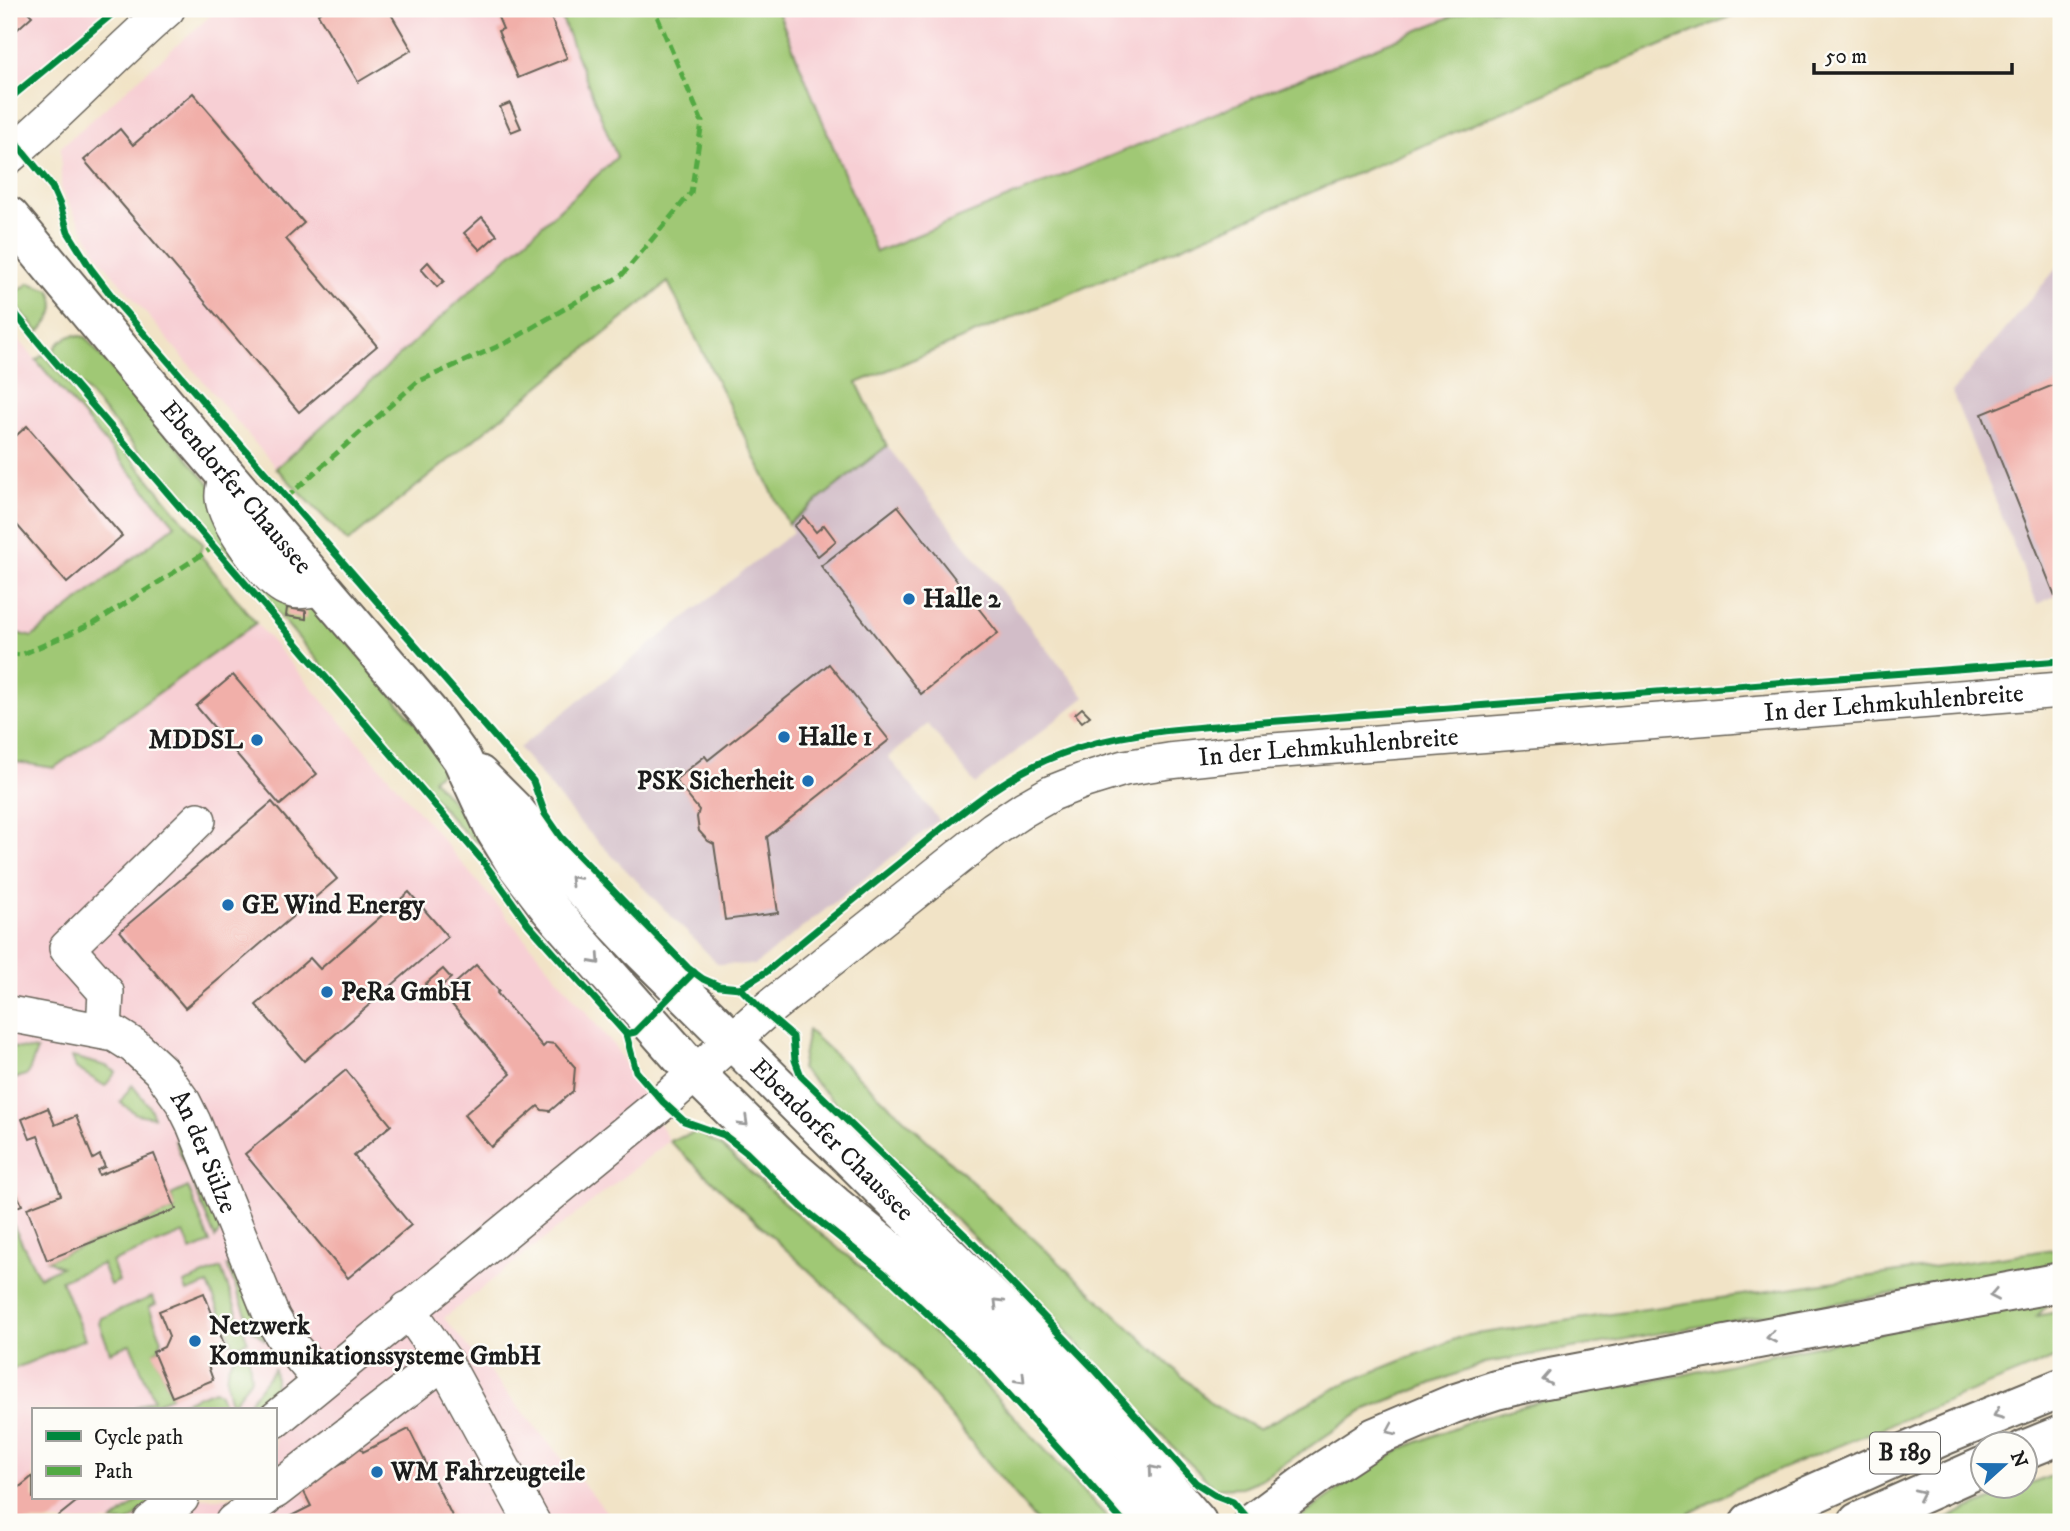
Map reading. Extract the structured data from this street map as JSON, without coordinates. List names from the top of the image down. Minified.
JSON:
{"streets":{"main road":["Ebendorfer Chaussee","B 189"],"street":["In der Lehmkuhlenbreite","An der Sülze"]},"crossings":[["Ebendorfer Chaussee","In der Lehmkuhlenbreite"]],"places":["Halle 2","Halle 1","MDDSL","PSK Sicherheit","GE Wind Energy","PeRa GmbH","Netzwerk Kommunikationssysteme GmbH","WM Fahrzeugteile"],"legend":["Cycle path","Path"],"scale_bar":"50 m","north":"right"}
